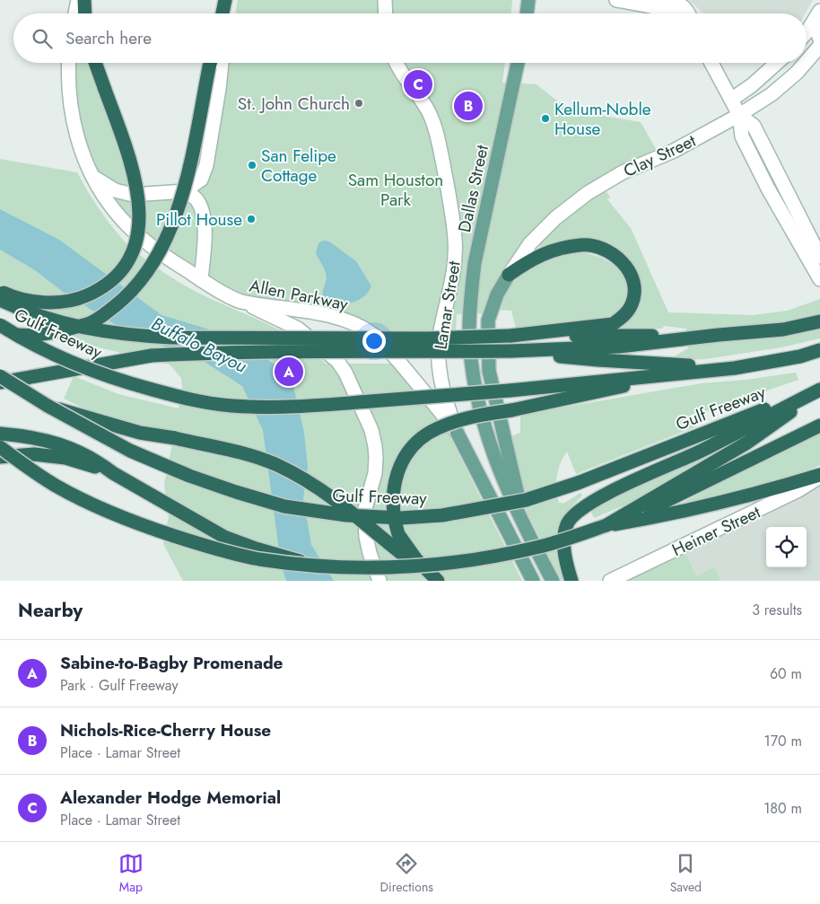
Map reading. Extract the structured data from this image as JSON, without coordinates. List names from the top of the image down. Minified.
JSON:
{"streets":{"highway":["Gulf Freeway"],"main road":["Clay Street","Dallas Street","Allen Parkway","Lamar Street","Heiner Street"]},"crossings":[["Allen Parkway","Lamar Street"]],"water":["Buffalo Bayou"],"parks":["Sam Houston Park"],"places":["St. John Church","Kellum-Noble House","San Felipe Cottage","Pillot House"],"page":{"search":"Search here","pins":["C","B","A"],"heading":["Nearby","3 results"],"list":[{"mark":"A","name":"Sabine-to-Bagby Promenade","note":"Park · Gulf Freeway","value":"60 m"},{"mark":"B","name":"Nichols-Rice-Cherry House","note":"Place · Lamar Street","value":"170 m"},{"mark":"C","name":"Alexander Hodge Memorial","note":"Place · Lamar Street","value":"180 m"}],"nav":["Map","Directions","Saved"]}}
